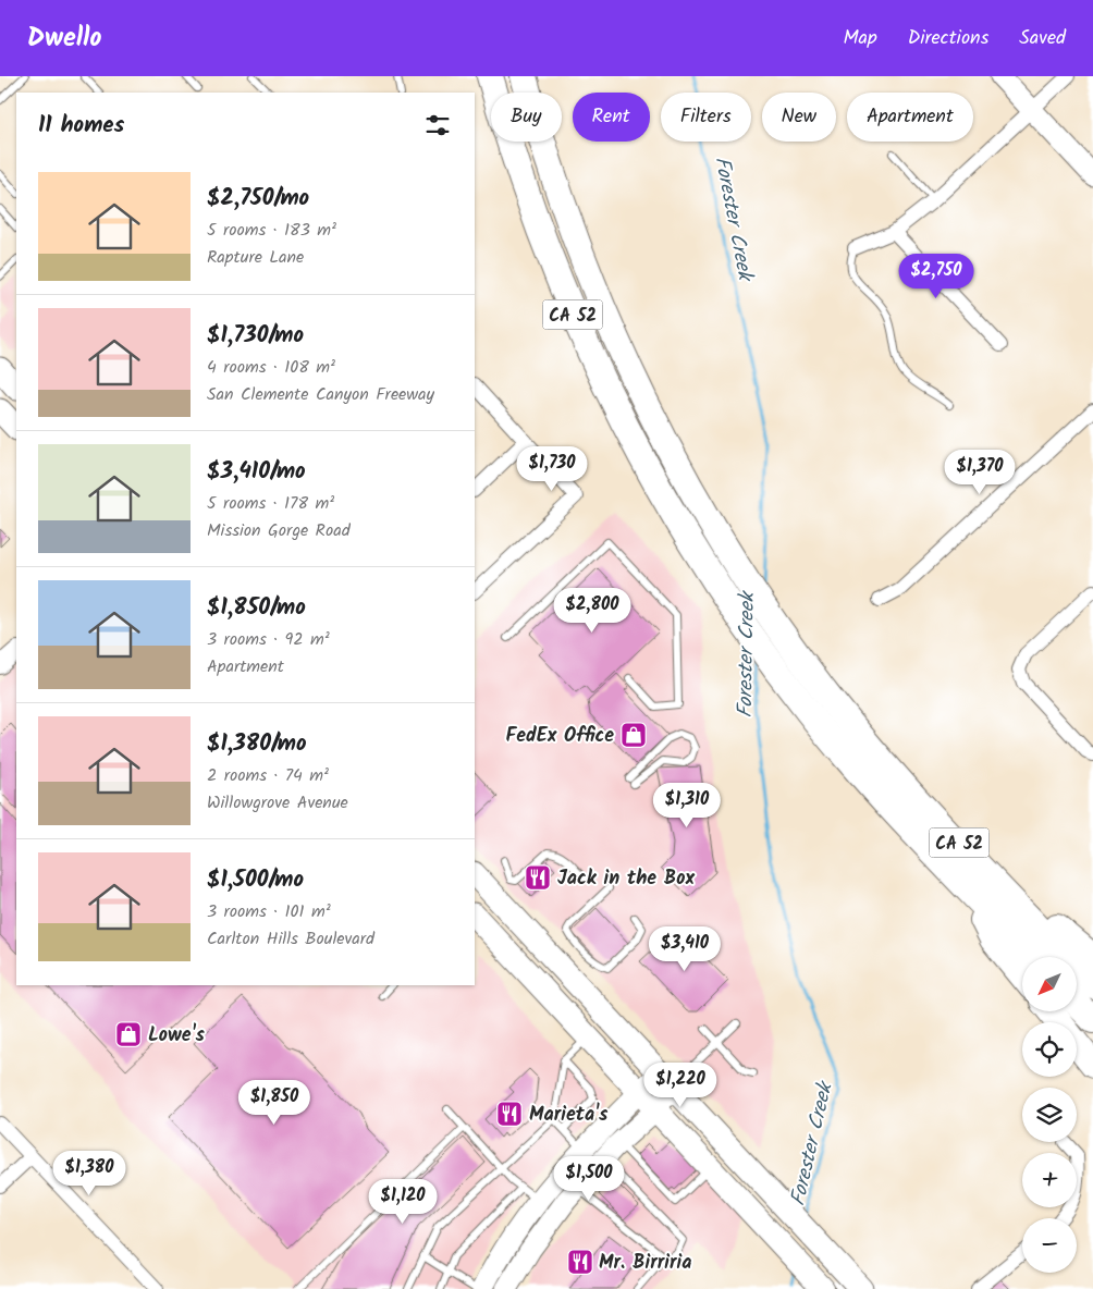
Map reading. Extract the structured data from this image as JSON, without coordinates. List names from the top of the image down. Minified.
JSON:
{"streets":{"highway":["CA 52"]},"water":["Forester Creek"],"places":{"shop":["FedEx Office","Lowe's"],"restaurant":["Jack in the Box","Marieta's","Mr. Birriria"]},"north":"bottom left","page":{"header":"Dwello","nav":["Map","Directions","Saved"],"chip":["Buy","Rent","Filters","New","Apartment"],"heading":"11 homes","list":[{"name":"$2,750/mo","note":"5 rooms · 183 m² · Rapture Lane"},{"name":"$1,730/mo","note":"4 rooms · 108 m² · San Clemente Canyon Freeway"},{"name":"$3,410/mo","note":"5 rooms · 178 m² · Mission Gorge Road"},{"name":"$1,850/mo","note":"3 rooms · 92 m² · Apartment"},{"name":"$1,380/mo","note":"2 rooms · 74 m² · Willowgrove Avenue"},{"name":"$1,500/mo","note":"3 rooms · 101 m² · Carlton Hills Boulevard"}],"price":["$2,750","$1,730","$1,370","$2,800","$1,310","$3,410","$1,220","$1,850","$1,380","$1,500","$1,120"],"map_buttons":["+","−"]}}
